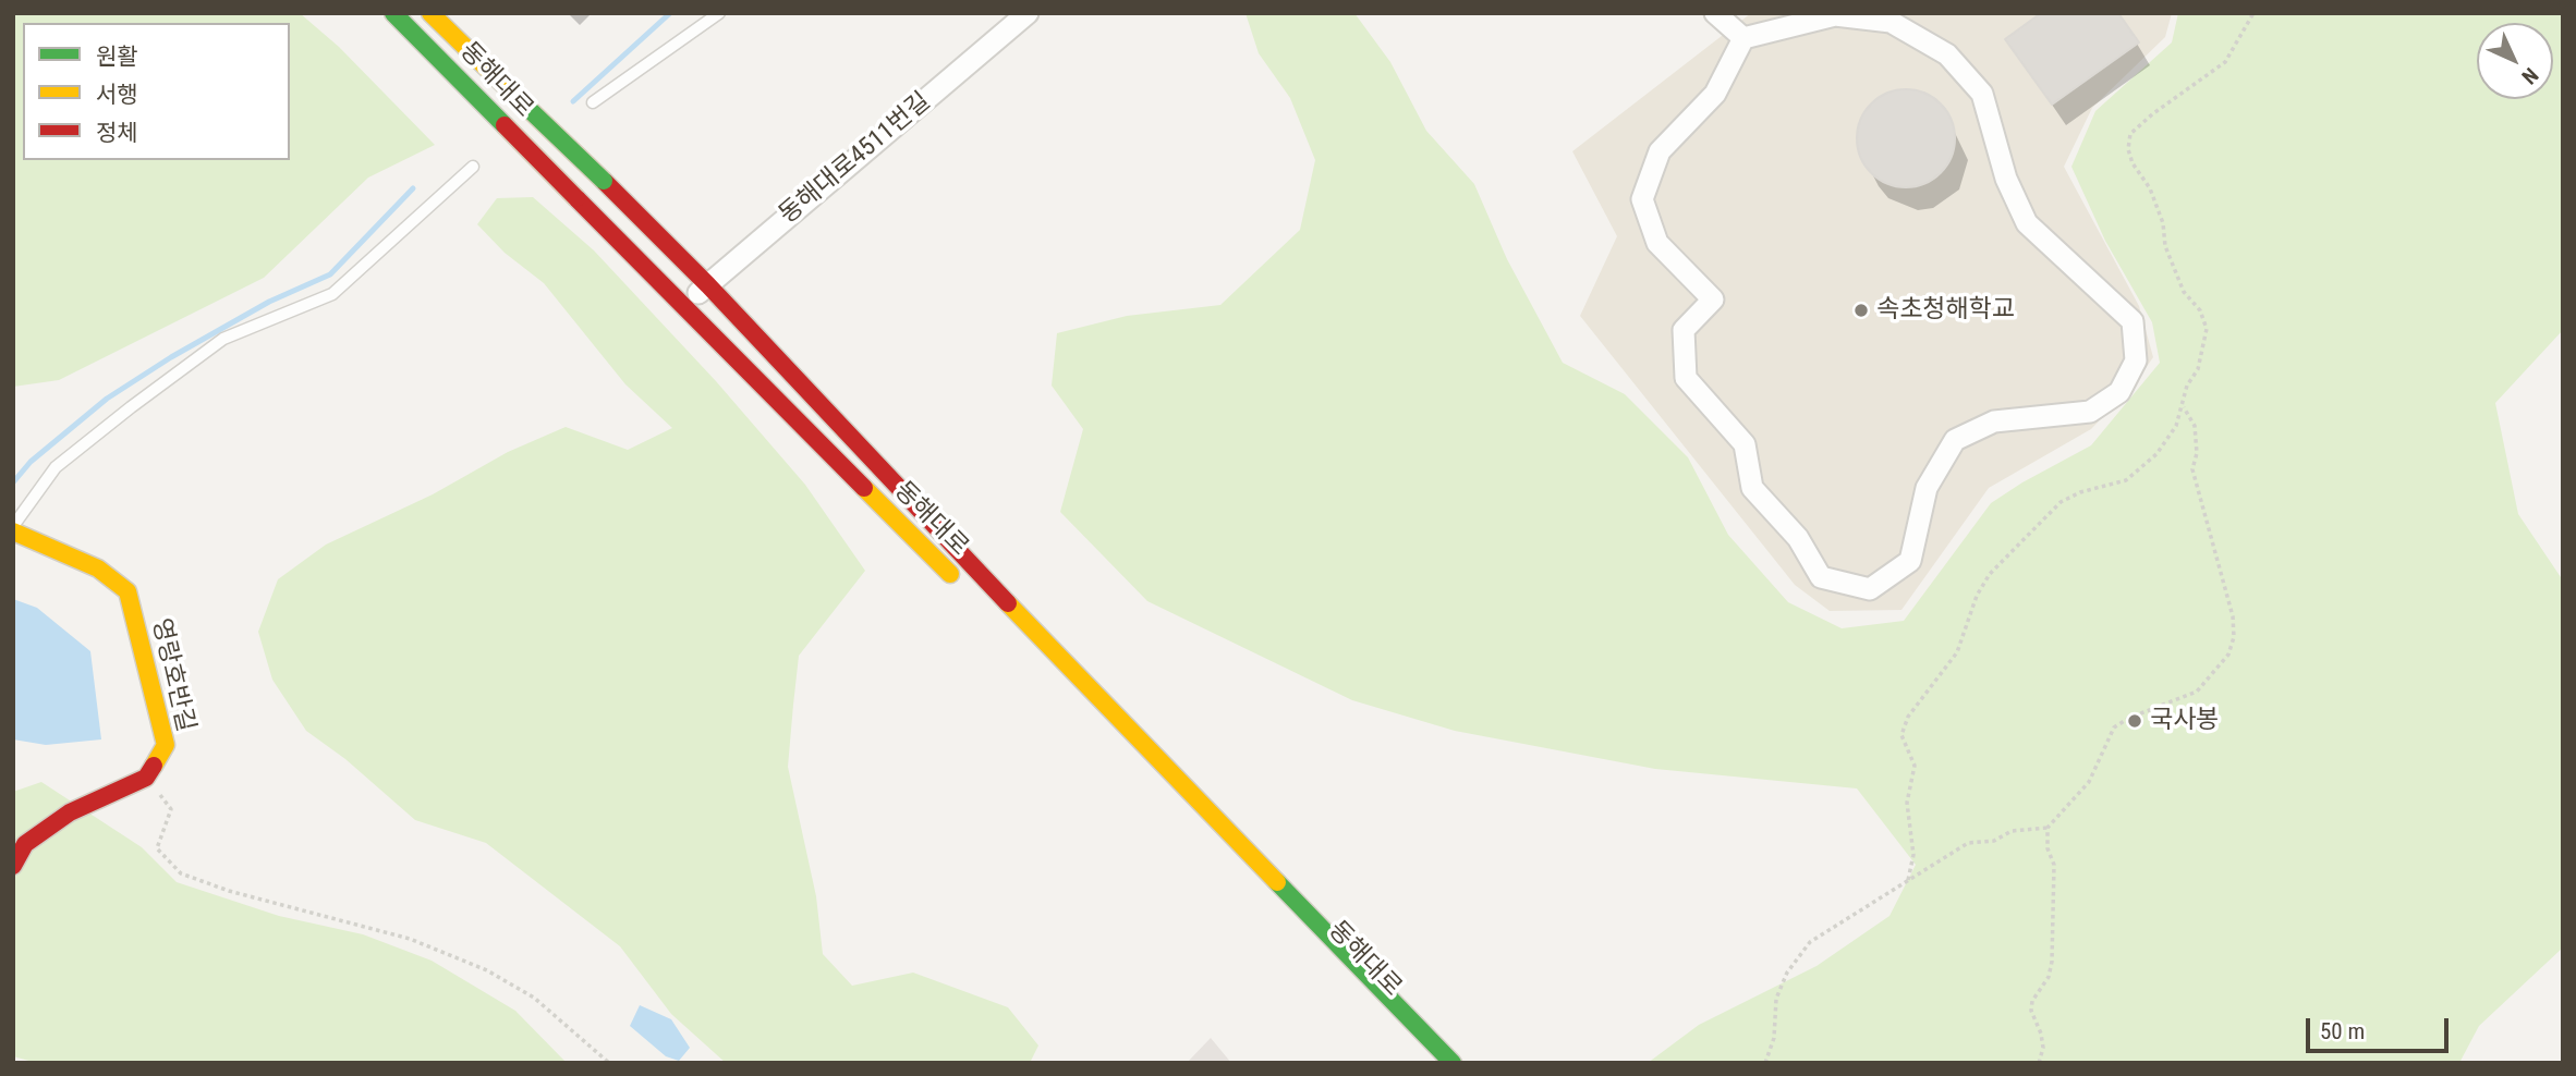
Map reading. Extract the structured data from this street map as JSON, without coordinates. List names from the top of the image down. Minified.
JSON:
{"streets":{"main road":["동해대로","영랑호반길"],"street":["동해대로4511번길"]},"crossings":[["동해대로","동해대로4511번길"]],"places":["속초청해학교","국사봉"],"legend":["원활","서행","정체"],"scale_bar":"50 m","north":"bottom right"}
